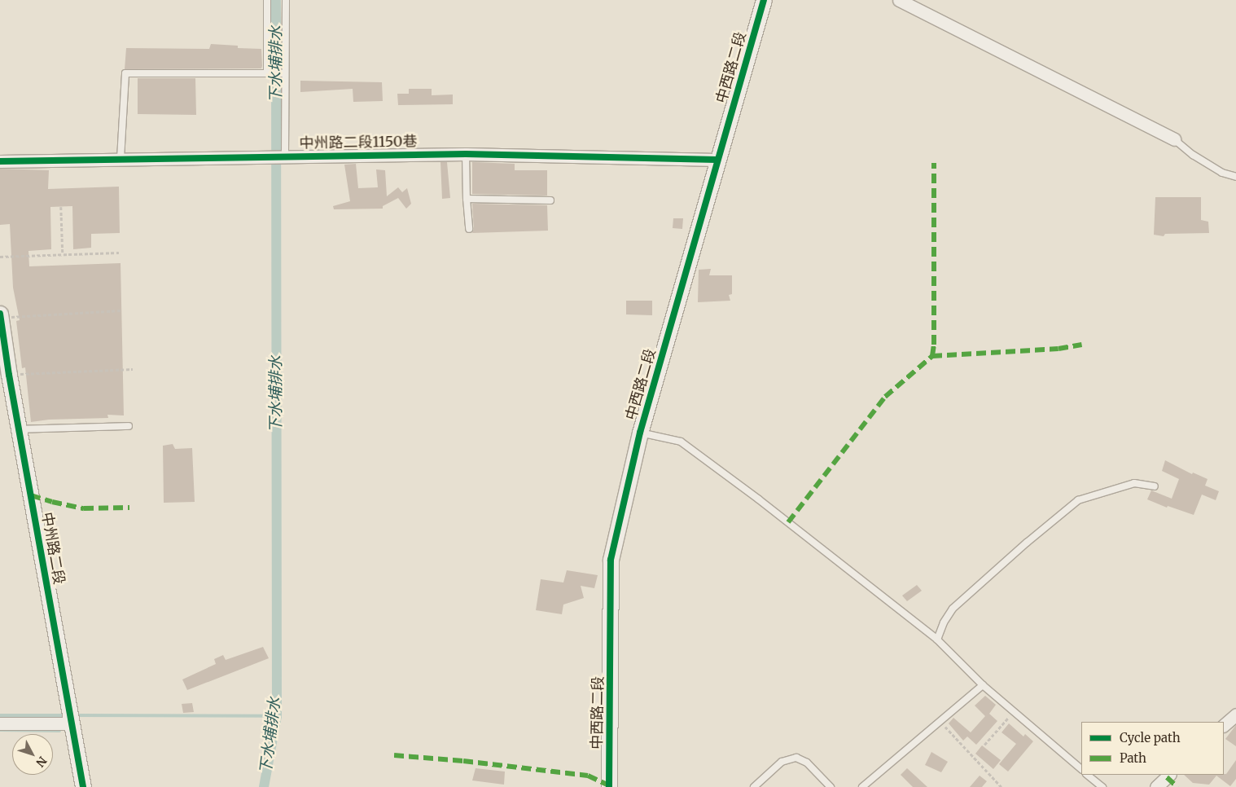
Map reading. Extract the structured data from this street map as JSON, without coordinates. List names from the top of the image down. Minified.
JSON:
{"streets":{"street":["中西路二段","中州路二段1150巷","中州路二段"]},"crossings":[["中西路二段","中州路二段1150巷"]],"water":["下水埔排水"],"legend":["Cycle path","Path"],"north":"bottom right"}
